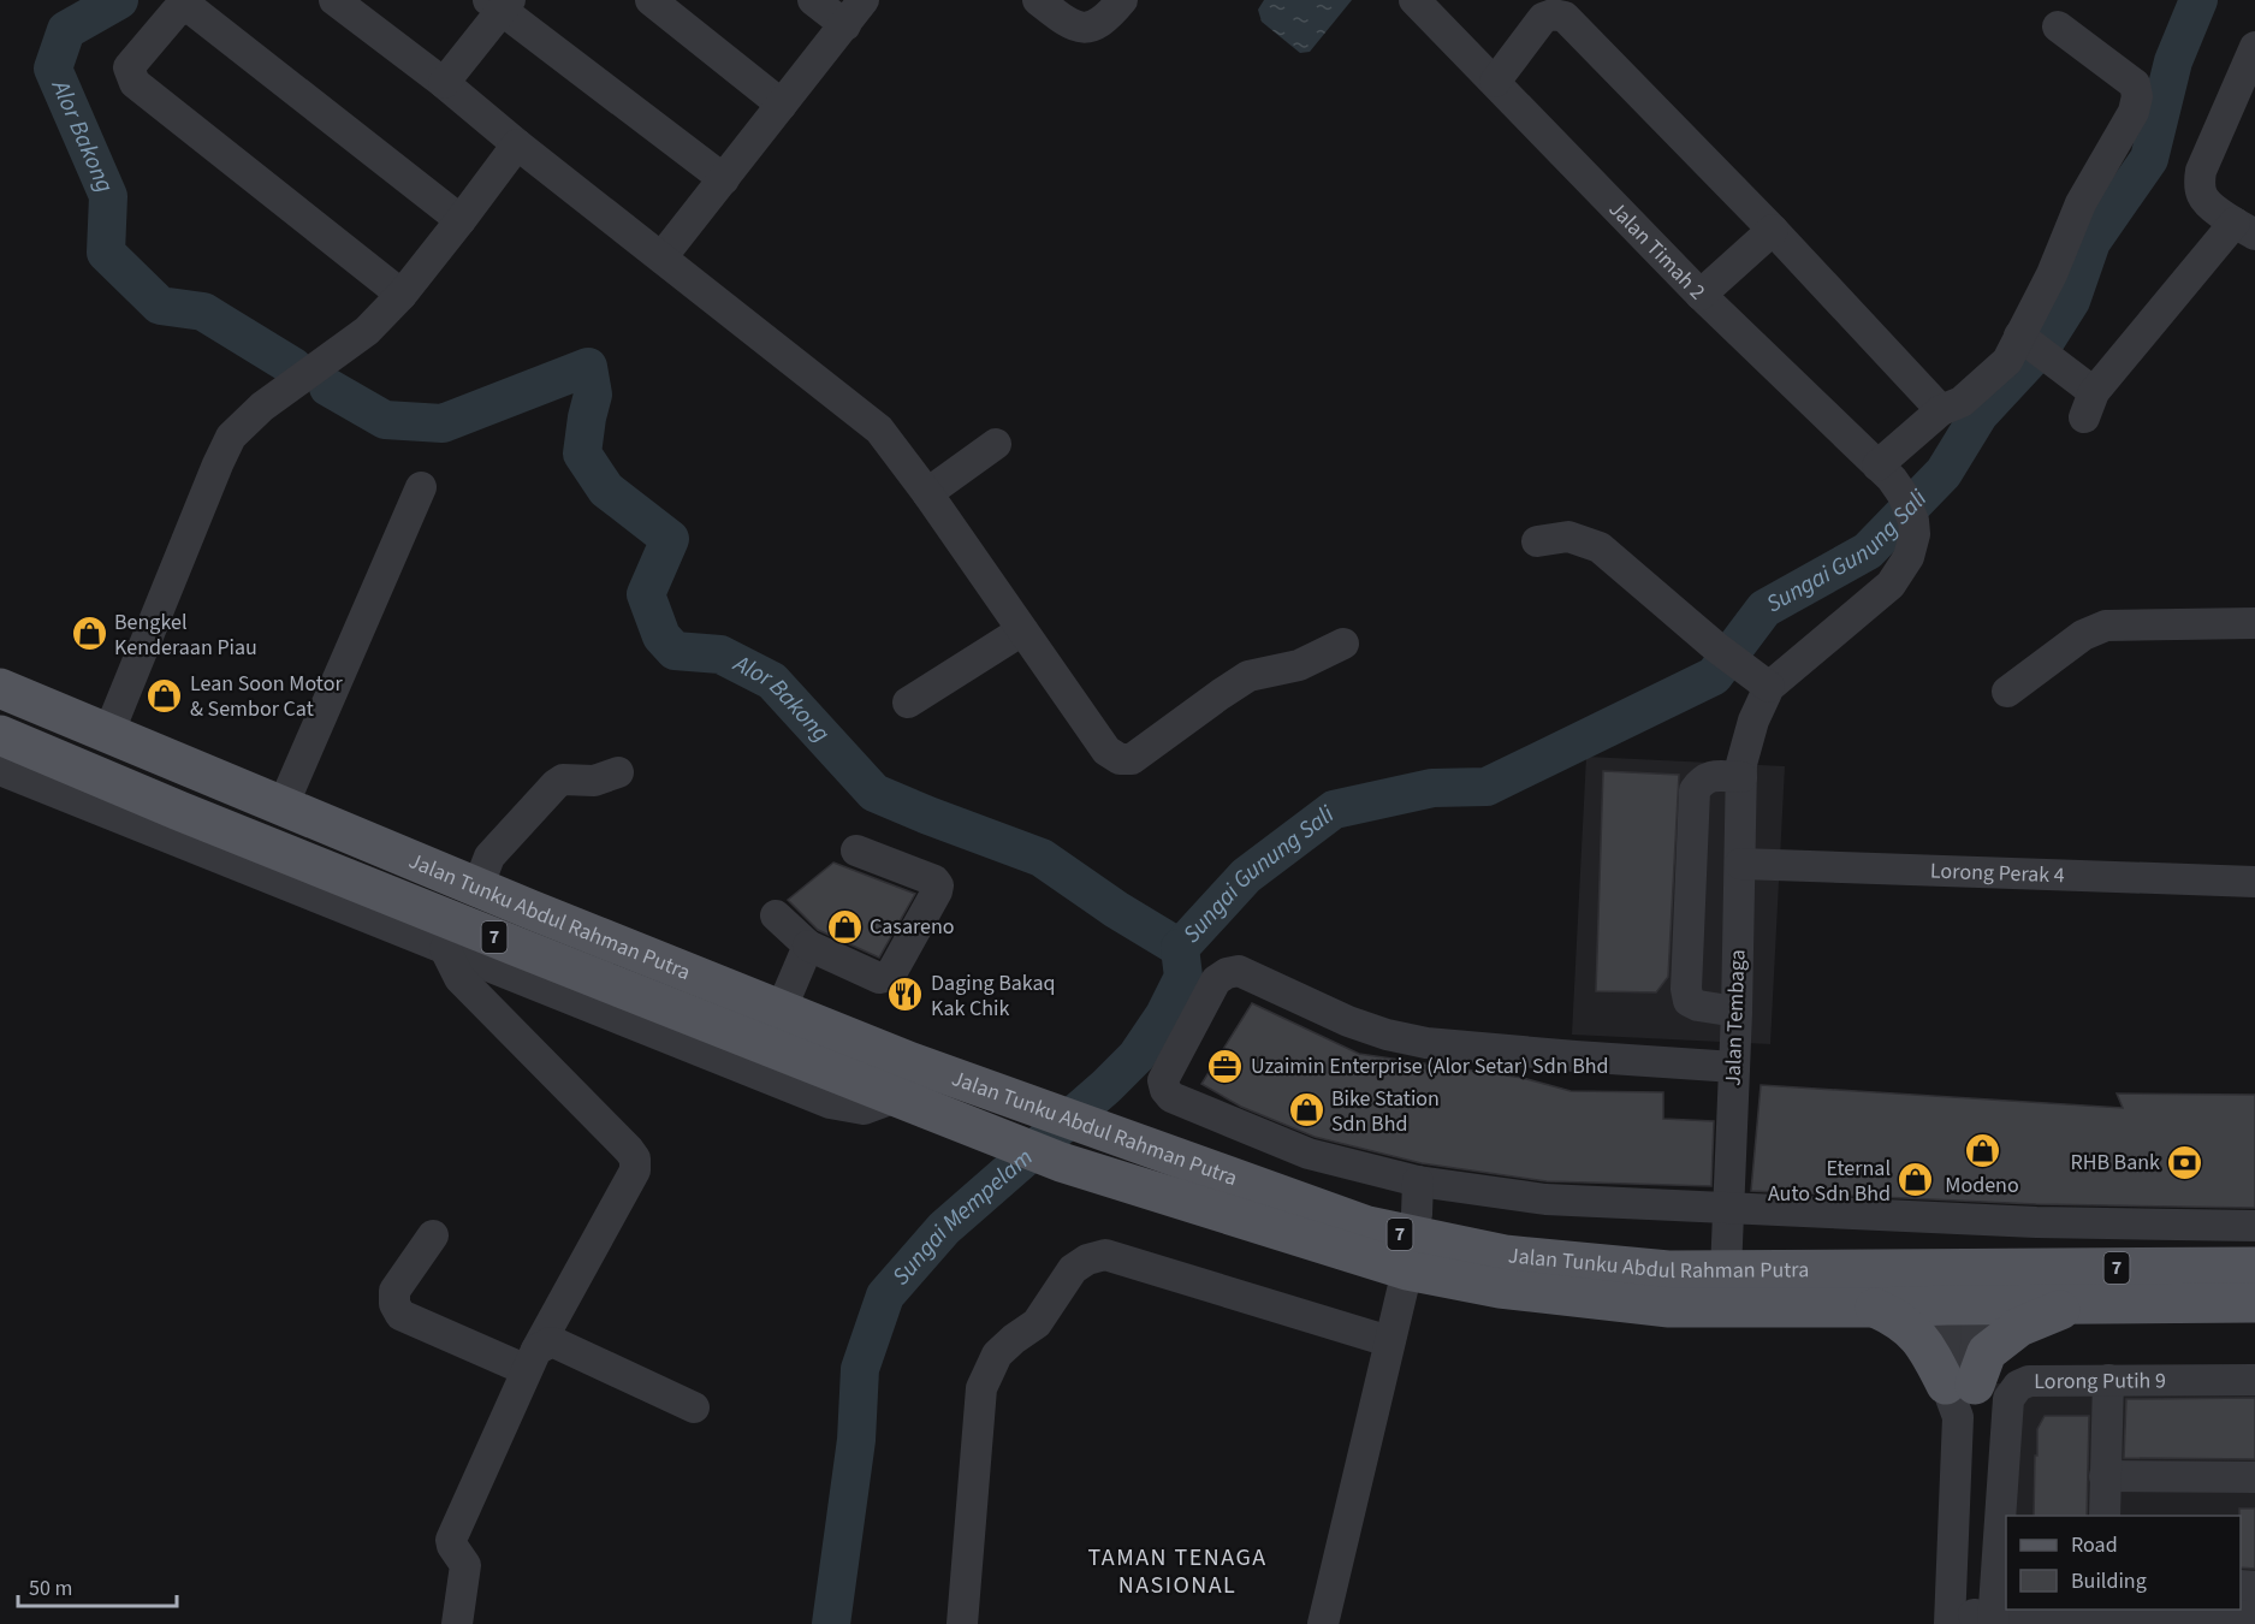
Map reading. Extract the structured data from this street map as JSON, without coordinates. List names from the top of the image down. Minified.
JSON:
{"streets":{"main road":["Jalan Tunku Abdul Rahman Putra","7"],"street":["Jalan Timah 2","Lorong Perak 4","Jalan Tembaga","Lorong Putih 9"]},"crossings":[["Jalan Timah 2","Jalan Tembaga"],["Lorong Perak 4","Jalan Tembaga"],["Jalan Tunku Abdul Rahman Putra","Jalan Tembaga"]],"districts":["TAMAN TENAGA NASIONAL"],"water":["Alor Bakong","Sungai Gunung Sali","Sungai Mempelam"],"places":{"shop":["Bengkel Kenderaan Piau","Lean Soon Motor & Sembor Cat","Casareno","Bike Station Sdn Bhd","Modeno","Eternal Auto Sdn Bhd"],"restaurant":["Daging Bakaq Kak Chik"],"office":["Uzaimin Enterprise (Alor Setar) Sdn Bhd"],"bank":["RHB Bank"]},"legend":["Road","Building"],"scale_bar":"50 m"}
